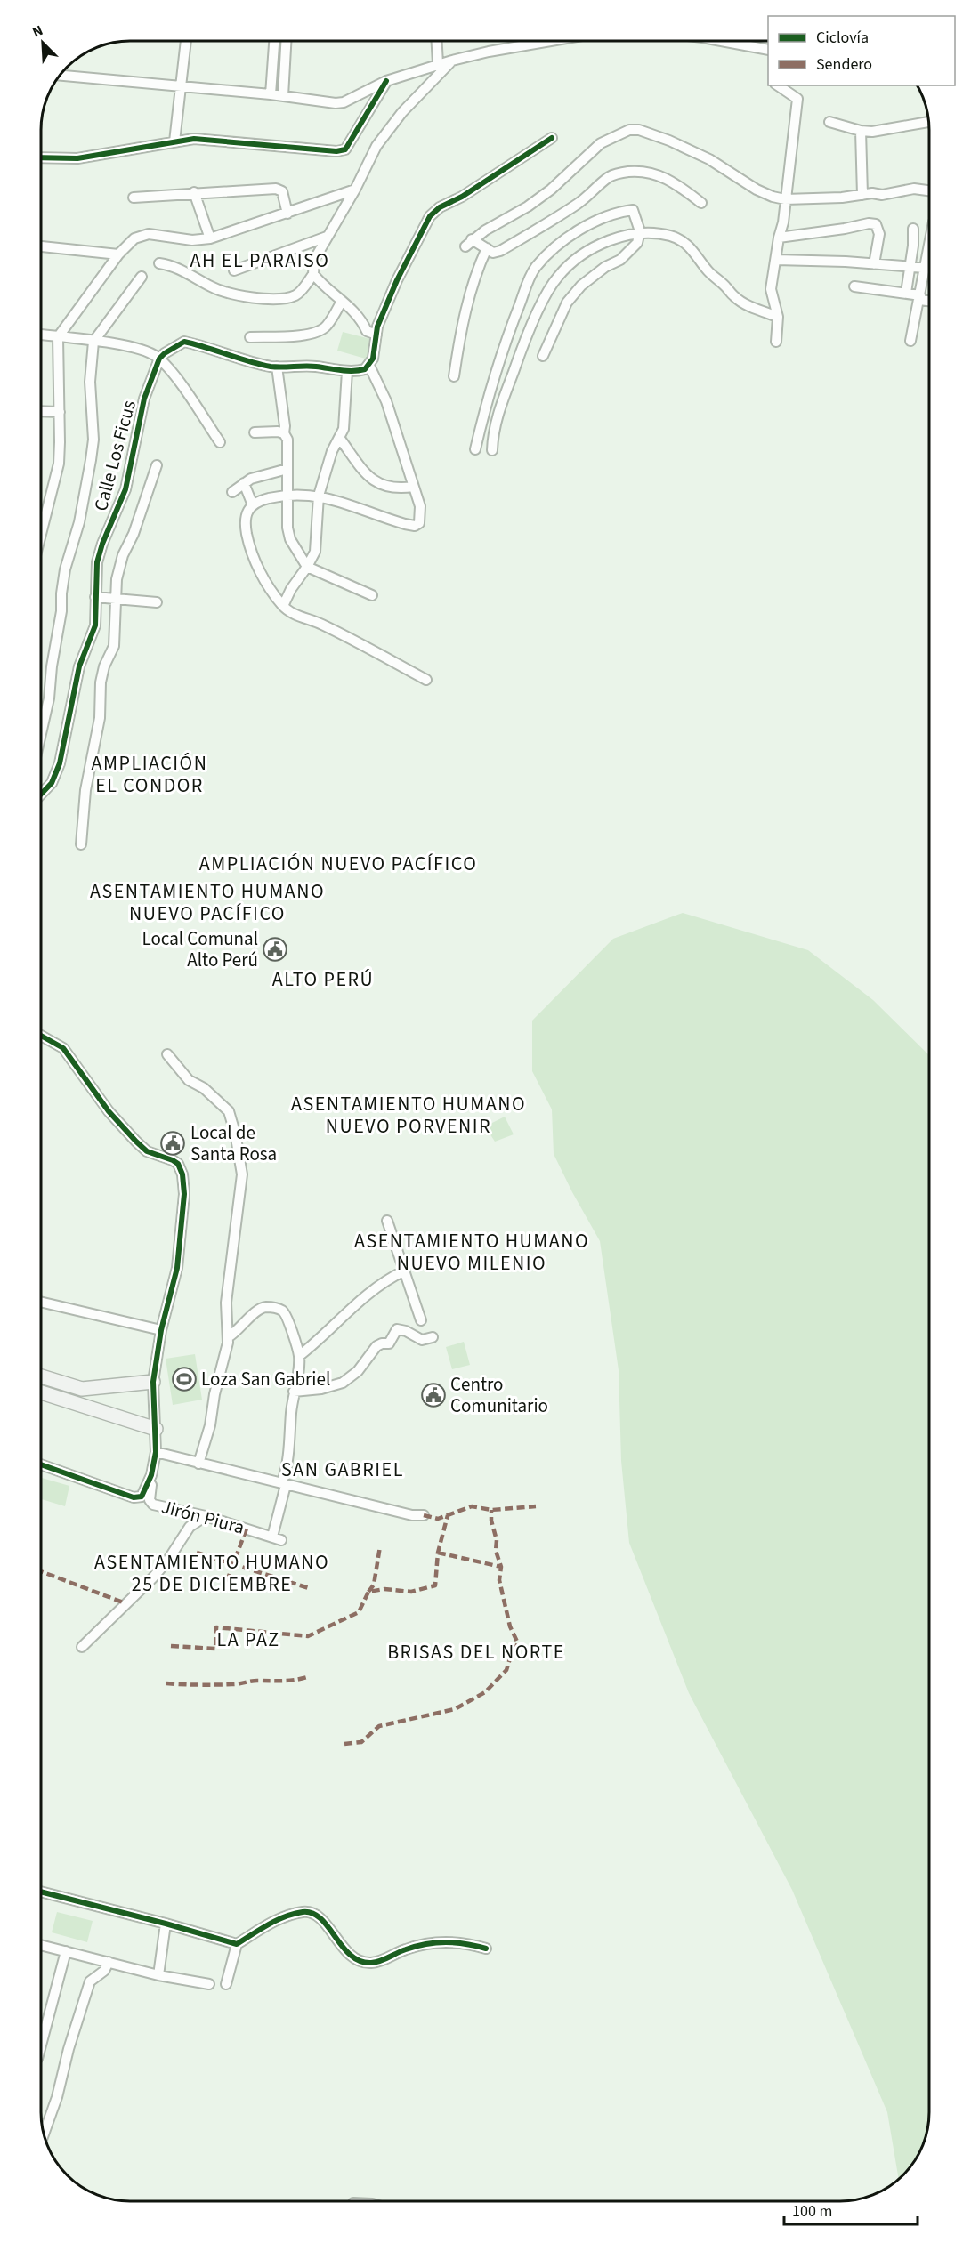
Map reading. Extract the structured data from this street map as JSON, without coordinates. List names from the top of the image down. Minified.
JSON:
{"streets":{"street":["Calle Los Ficus","Jirón Piura"]},"districts":["AH EL PARAISO","AMPLIACIÓN EL CONDOR","AMPLIACIÓN NUEVO PACÍFICO","ASENTAMIENTO HUMANO NUEVO PACÍFICO","ALTO PERÚ","ASENTAMIENTO HUMANO NUEVO PORVENIR","ASENTAMIENTO HUMANO NUEVO MILENIO","SAN GABRIEL","ASENTAMIENTO HUMANO 25 DE DICIEMBRE","LA PAZ","BRISAS DEL NORTE"],"places":{"public building":["Local Comunal Alto Perú","Local de Santa Rosa","Centro Comunitario"],"sports":["Loza San Gabriel"]},"legend":["Ciclovía","Sendero"],"scale_bar":"100 m","north":"top left"}
